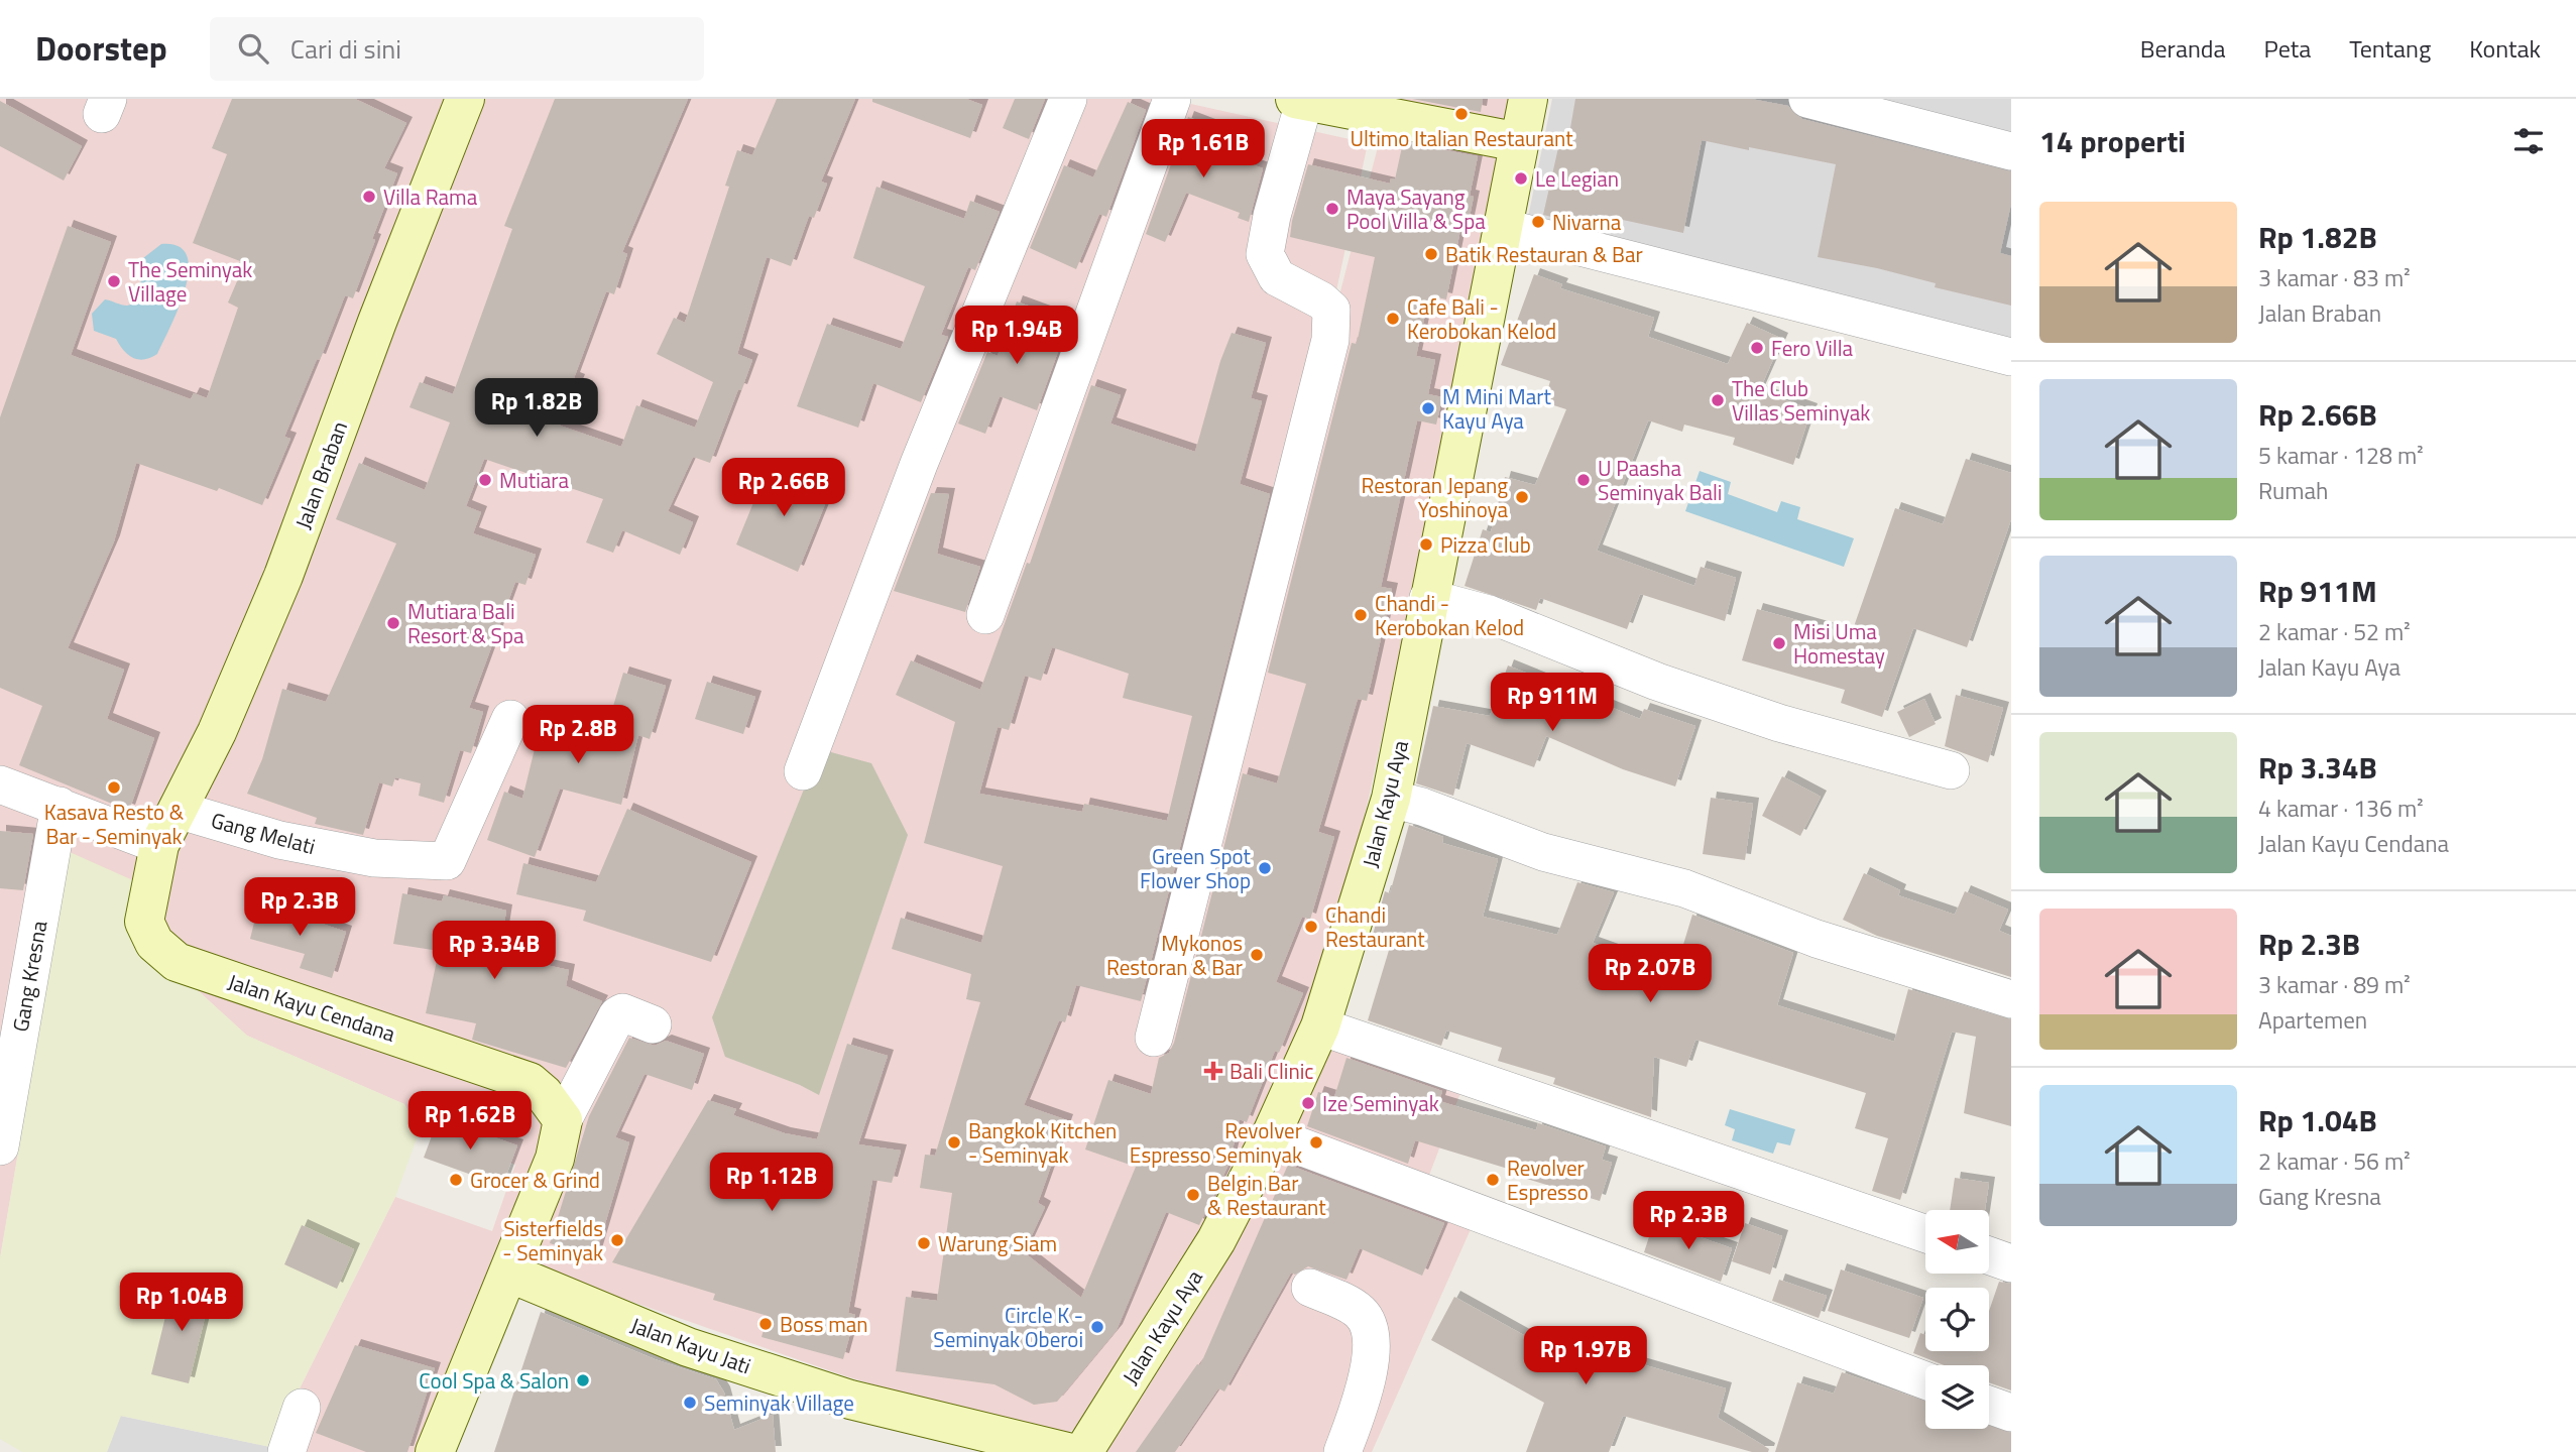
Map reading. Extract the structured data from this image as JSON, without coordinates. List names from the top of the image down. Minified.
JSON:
{"streets":{"street":["Jalan Braban","Jalan Kayu Aya","Gang Melati","Gang Kresna","Jalan Kayu Cendana","Jalan Kayu Jati"]},"crossings":[["Jalan Braban","Gang Melati"],["Jalan Braban","Jalan Kayu Cendana"]],"places":{"other":["Ultimo Italian Restaurant","Le Legian","Villa Rama","Maya Sayang Pool Villa & Spa","Nivarna","Batik Restauran & Bar","The Seminyak Village","Cafe Bali - Kerobokan Kelod","Fero Villa","The Club Villas Seminyak","M Mini Mart Kayu Aya","Mutiara","U Paasha Seminyak Bali","Restoran Jepang Yoshinoya","Pizza Club","Chandi - Kerobokan Kelod","Mutiara Bali Resort & Spa","Misi Uma Homestay","Kasava Resto & Bar - Seminyak","Green Spot Flower Shop","Chandi Restaurant","Mykonos Restoran & Bar","Ize Seminyak","Bangkok Kitchen - Seminyak","Revolver Espresso Seminyak","Grocer & Grind","Revolver Espresso","Belgin Bar & Restaurant","Sisterfields - Seminyak","Warung Siam","Boss man","Circle K - Seminyak Oberoi","Cool Spa & Salon","Seminyak Village"],"health":["Bali Clinic"]},"north":"left","page":{"header":"Doorstep","search":"Cari di sini","nav":["Beranda","Peta","Tentang","Kontak"],"heading":"14 properti","price":["Rp 1.61B","Rp 1.94B","Rp 1.82B","Rp 2.66B","Rp 911M","Rp 2.8B","Rp 2.3B","Rp 3.34B","Rp 2.07B","Rp 1.62B","Rp 1.12B","Rp 2.3B","Rp 1.04B","Rp 1.97B"],"list":[{"name":"Rp 1.82B","note":"3 kamar · 83 m² · Jalan Braban"},{"name":"Rp 2.66B","note":"5 kamar · 128 m² · Rumah"},{"name":"Rp 911M","note":"2 kamar · 52 m² · Jalan Kayu Aya"},{"name":"Rp 3.34B","note":"4 kamar · 136 m² · Jalan Kayu Cendana"},{"name":"Rp 2.3B","note":"3 kamar · 89 m² · Apartemen"},{"name":"Rp 1.04B","note":"2 kamar · 56 m² · Gang Kresna"}]}}
